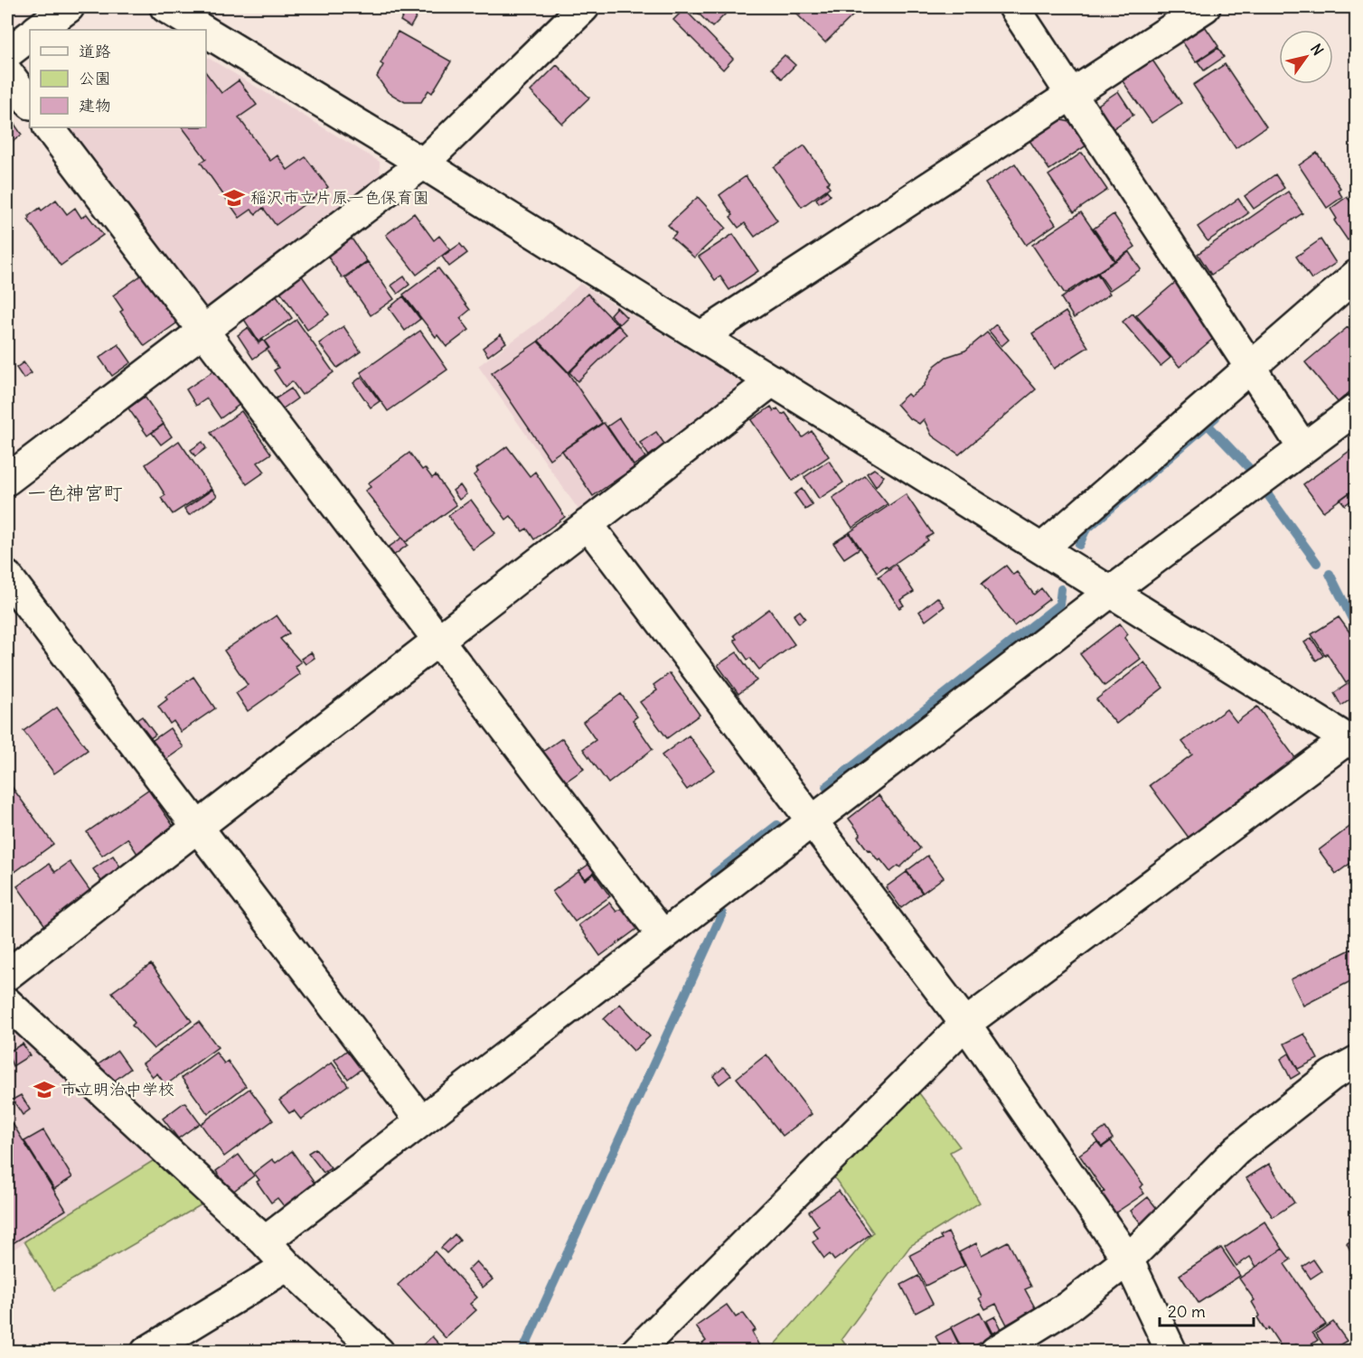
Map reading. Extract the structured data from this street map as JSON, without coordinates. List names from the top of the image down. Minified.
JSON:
{"districts":["一色神宮町"],"places":{"school or university":["稲沢市立片原一色保育園","市立明治中学校"]},"legend":["道路","公園","建物"],"scale_bar":"20 m","north":"top right"}
